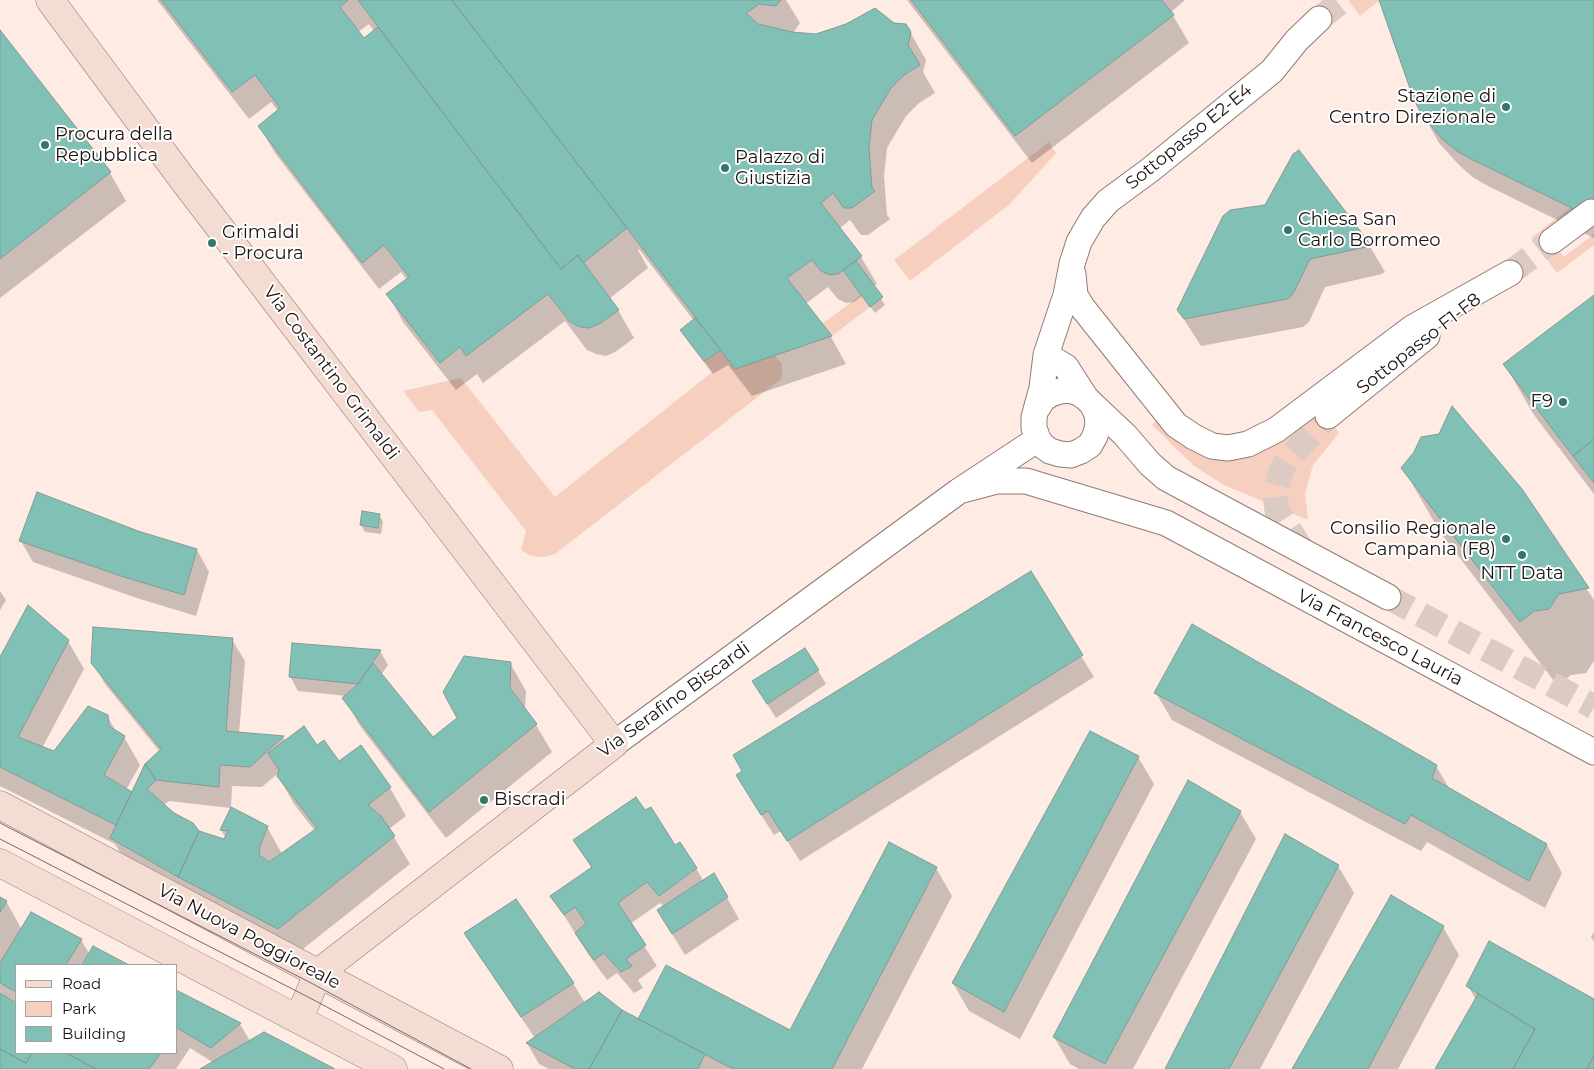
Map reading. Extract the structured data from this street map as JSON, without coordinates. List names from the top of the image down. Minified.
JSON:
{"streets":{"main road":["Via Costantino Grimaldi","Via Serafino Biscardi","Via Nuova Poggioreale"],"street":["Sottopasso E2-E4","Sottopasso F1-F8","Via Francesco Lauria"]},"crossings":[["Sottopasso E2-E4","Sottopasso F1-F8"],["Sottopasso E2-E4","Via Serafino Biscardi"],["Via Costantino Grimaldi","Via Serafino Biscardi"],["Via Francesco Lauria","Via Serafino Biscardi"],["Via Serafino Biscardi","Via Nuova Poggioreale"]],"places":["Stazione di Centro Direzionale","Procura della Repubblica","Palazzo di Giustizia","Chiesa San Carlo Borromeo","Grimaldi - Procura","F9","Consilio Regionale Campania (F8)","NTT Data","Biscradi"],"legend":["Road","Park","Building"]}
